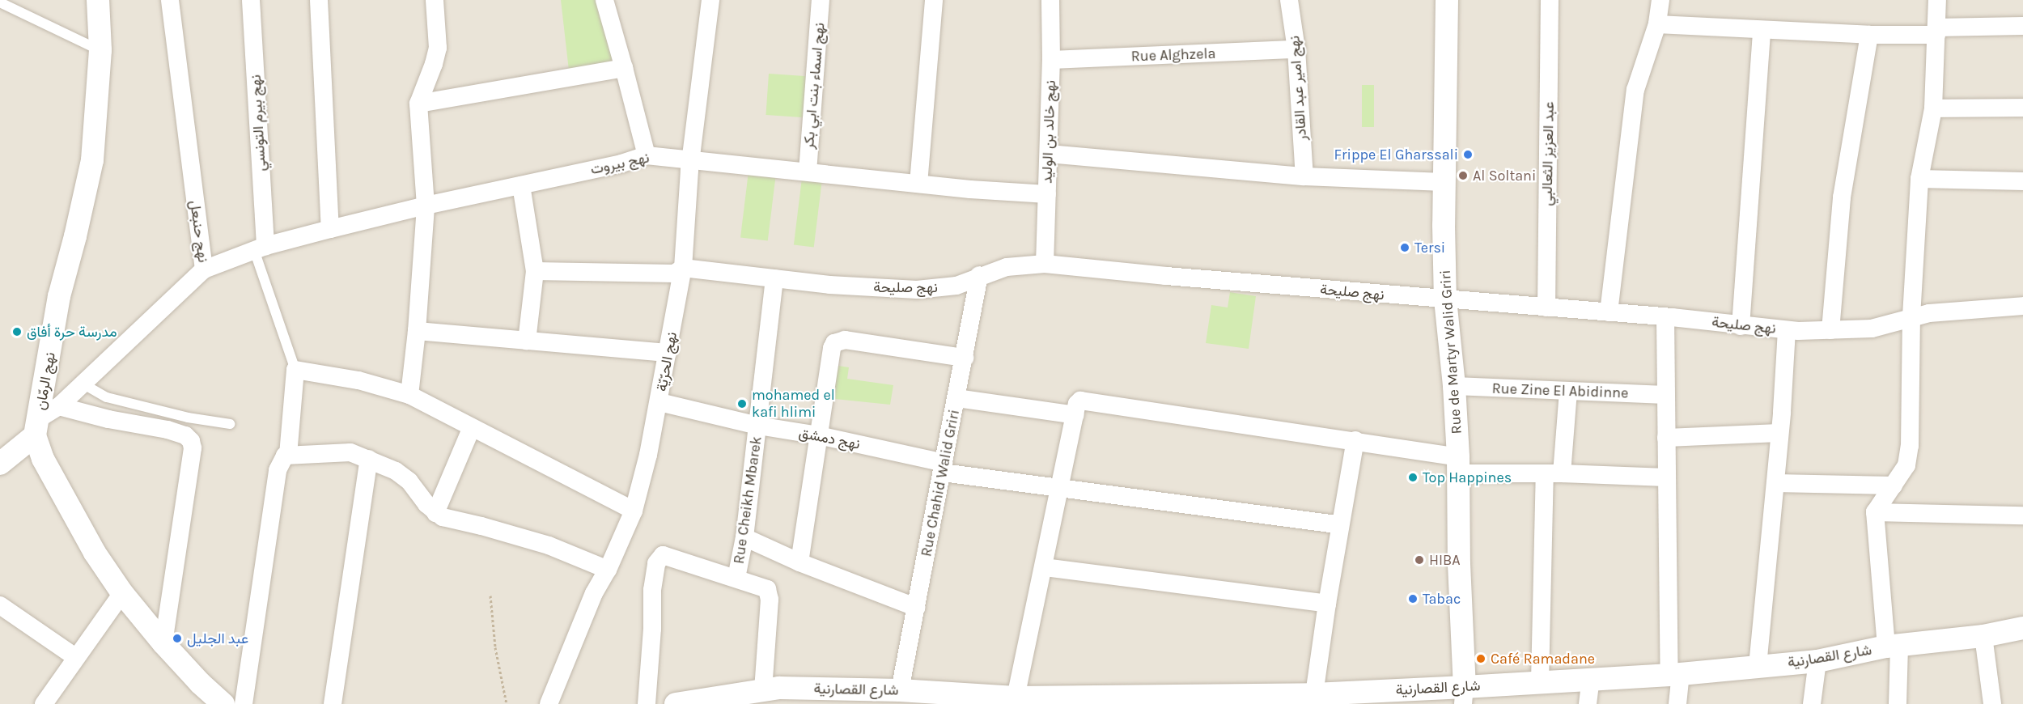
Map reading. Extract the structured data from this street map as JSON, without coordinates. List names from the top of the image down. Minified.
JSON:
{"streets":{"street":["Rue Alghzela","نهج اسماء بنت ابي بكر","نهج امير عبد القادر","نهج بيرم التونسي","نهج خالد بن الوليد","عبد العزيز الثعالبي","نهج بيروت","نهج حنبعل","نهج صليحة","Rue de Martyr Walid Griri","نهج الحرّيّة","نهج الرمّان","Rue Zine El Abidinne","نهج دمشق","Rue Chahid Walid Griri","Rue Cheikh Mbarek","شارع القصارنية"]},"crossings":[["Rue Alghzela","نهج امير عبد القادر"],["Rue Alghzela","نهج خالد بن الوليد"],["نهج اسماء بنت ابي بكر","نهج بيروت"],["نهج بيرم التونسي","نهج بيروت"],["نهج خالد بن الوليد","نهج بيروت"],["نهج خالد بن الوليد","نهج صليحة"],["عبد العزيز الثعالبي","نهج صليحة"],["نهج بيروت","نهج حنبعل"],["نهج بيروت","نهج الحرّيّة"],["نهج حنبعل","نهج الرمّان"],["نهج صليحة","Rue de Martyr Walid Griri"],["نهج صليحة","نهج الحرّيّة"],["نهج صليحة","Rue Chahid Walid Griri"],["نهج صليحة","Rue Cheikh Mbarek"],["Rue de Martyr Walid Griri","Rue Zine El Abidinne"],["Rue de Martyr Walid Griri","شارع القصارنية"],["نهج الحرّيّة","نهج دمشق"],["نهج دمشق","Rue Chahid Walid Griri"],["نهج دمشق","Rue Cheikh Mbarek"],["Rue Chahid Walid Griri","شارع القصارنية"]],"places":["Frippe El Gharssali","Al Soltani","Tersi","مدرسة حرة أفاق","mohamed el kafi hlimi","Top Happines","HIBA","Tabac","عبد الجليل","Café Ramadane"]}
